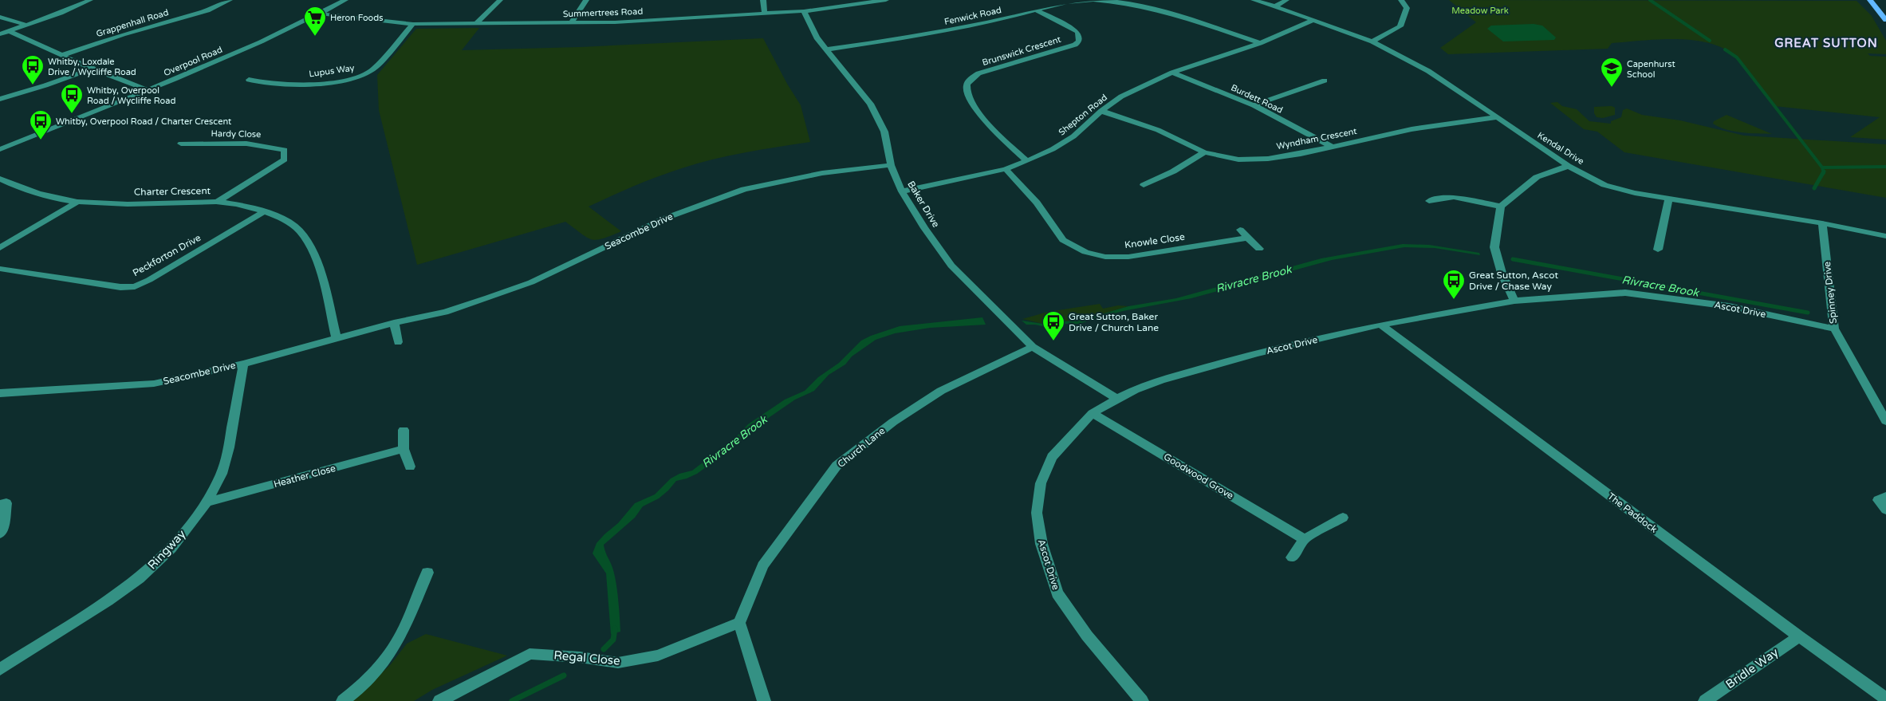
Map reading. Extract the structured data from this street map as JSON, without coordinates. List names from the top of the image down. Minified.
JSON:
{"streets":{"street":["Summertrees Road","Fenwick Road","Grappenhall Road","Brunswick Crescent","Overpool Road","Lupus Way","Burdett Road","Shepton Road","Hardy Close","Wyndham Crescent","Kendal Drive","Charter Crescent","Baker Drive","Seacombe Drive","Knowle Close","Peckforton Drive","Spinney Drive","Ascot Drive","Church Lane","Heather Close","Goodwood Grove","The Paddock","Ringway","Regal Close","Bridle Way"]},"crossings":[["Summertrees Road","Overpool Road"],["Summertrees Road","Lupus Way"],["Summertrees Road","Baker Drive"],["Fenwick Road","Brunswick Crescent"],["Fenwick Road","Shepton Road"],["Fenwick Road","Baker Drive"],["Brunswick Crescent","Shepton Road"],["Burdett Road","Shepton Road"],["Burdett Road","Wyndham Crescent"],["Shepton Road","Wyndham Crescent"],["Shepton Road","Kendal Drive"],["Shepton Road","Baker Drive"],["Shepton Road","Knowle Close"],["Hardy Close","Charter Crescent"],["Wyndham Crescent","Kendal Drive"],["Kendal Drive","Spinney Drive"],["Charter Crescent","Seacombe Drive"],["Charter Crescent","Peckforton Drive"],["Baker Drive","Seacombe Drive"],["Baker Drive","Church Lane"],["Seacombe Drive","Ringway"],["Spinney Drive","Ascot Drive"],["Ascot Drive","Goodwood Grove"],["Ascot Drive","The Paddock"],["Church Lane","Regal Close"],["Heather Close","Ringway"],["The Paddock","Bridle Way"]],"districts":["GREAT SUTTON"],"water":["Rivracre Brook"],"parks":["Meadow Park"],"places":{"supermarket":["Heron Foods"],"bus stop":["Whitby, Loxdale Drive / Wycliffe Road","Whitby, Overpool Road / Wycliffe Road","Whitby, Overpool Road / Charter Crescent","Great Sutton, Ascot Drive / Chase Way","Great Sutton, Baker Drive / Church Lane"],"school or university":["Capenhurst School"]}}
